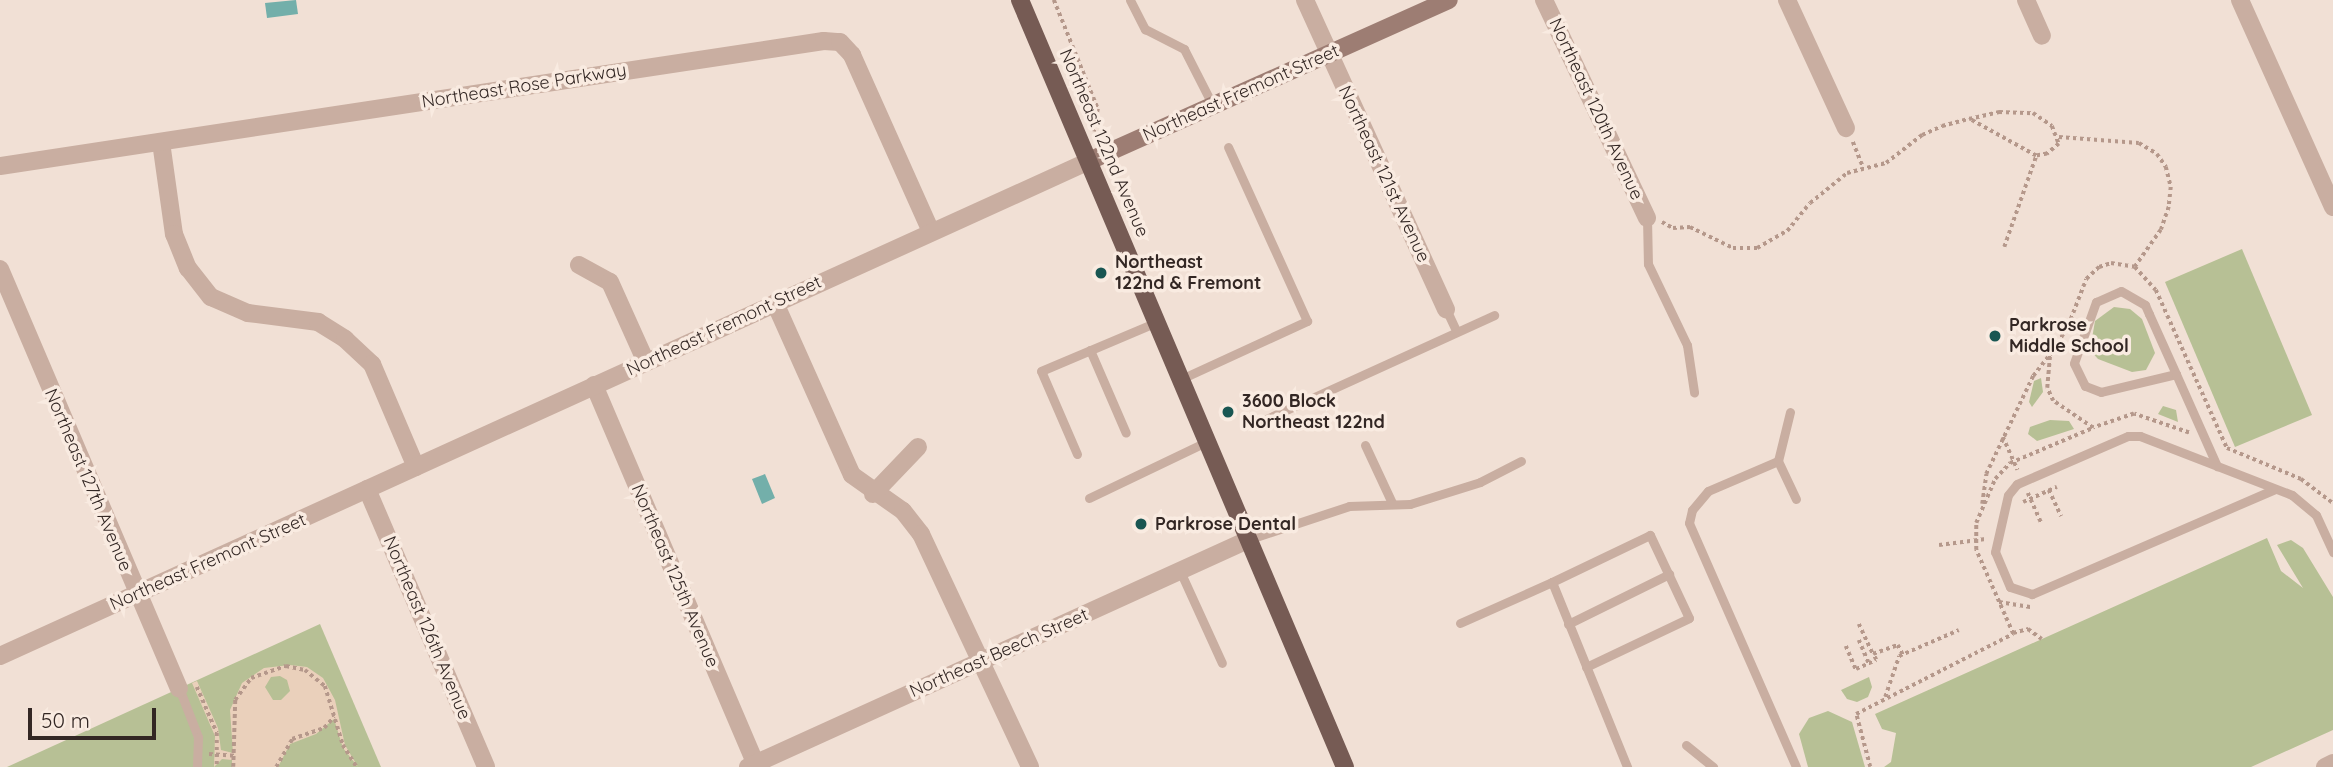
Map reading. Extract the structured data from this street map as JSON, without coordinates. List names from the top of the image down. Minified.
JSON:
{"streets":{"main road":["Northeast Fremont Street","Northeast 122nd Avenue"],"street":["Northeast Rose Parkway","Northeast 120th Avenue","Northeast 121st Avenue","Northeast 127th Avenue","Northeast 125th Avenue","Northeast 126th Avenue","Northeast Beech Street"]},"crossings":[["Northeast Rose Parkway","Northeast Fremont Street"],["Northeast Fremont Street","Northeast 122nd Avenue"],["Northeast Fremont Street","Northeast 121st Avenue"],["Northeast Fremont Street","Northeast 127th Avenue"],["Northeast Fremont Street","Northeast 125th Avenue"],["Northeast Fremont Street","Northeast 126th Avenue"],["Northeast 122nd Avenue","Northeast Beech Street"],["Northeast 125th Avenue","Northeast Beech Street"]],"places":["Northeast 122nd & Fremont","Parkrose Middle School","3600 Block Northeast 122nd","Parkrose Dental"],"scale_bar":"50 m"}
